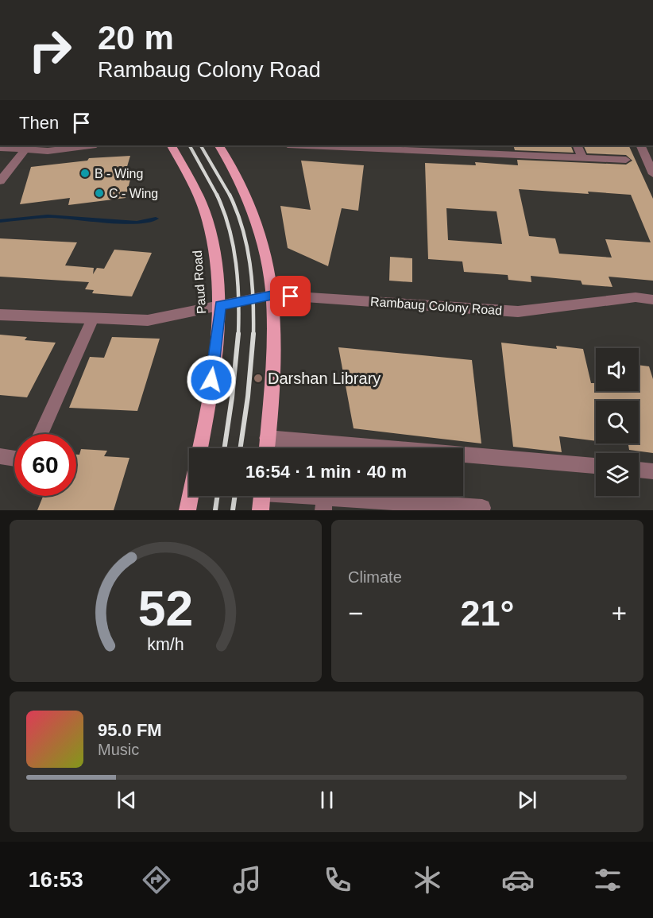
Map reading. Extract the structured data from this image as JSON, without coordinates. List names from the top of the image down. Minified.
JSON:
{"streets":{"main road":["Paud Road"],"street":["Rambaug Colony Road"]},"crossings":[["Paud Road","Rambaug Colony Road"]],"places":["B - Wing","C - Wing","Darshan Library"],"page":{"turn":["20 m","Rambaug Colony Road"],"then":"Then","limit":"60","trip":"16:54 · 1 min · 40 m","tile":"Climate","heat":["−","21°","+"],"song":["95.0 FM","Music"],"tabs":"16:53","gauge":["52","km/h"]}}
